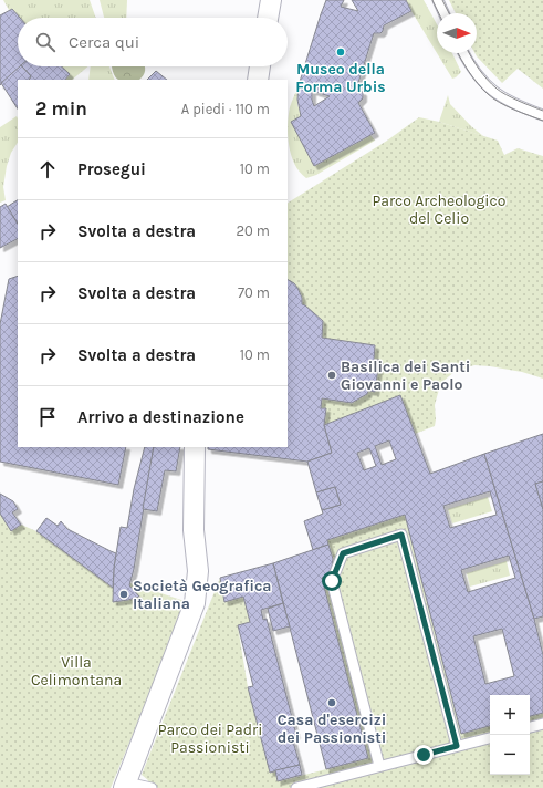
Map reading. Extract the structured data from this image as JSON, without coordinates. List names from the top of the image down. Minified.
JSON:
{"parks":["Parco Archeologico del Celio","Villa Celimontana","Parco dei Padri Passionisti"],"places":["Museo della Forma Urbis","Basilica dei Santi Giovanni e Paolo","Società Geografica Italiana","Casa d'esercizi dei Passionisti"],"north":"right","page":{"search":"Cerca qui","heading":["2 min","A piedi · 110 m"],"list":[["Prosegui","10 m"],["Svolta a destra","20 m"],["Svolta a destra","70 m"],["Svolta a destra","10 m"],"Arrivo a destinazione"],"map_buttons":["+","−"]}}
